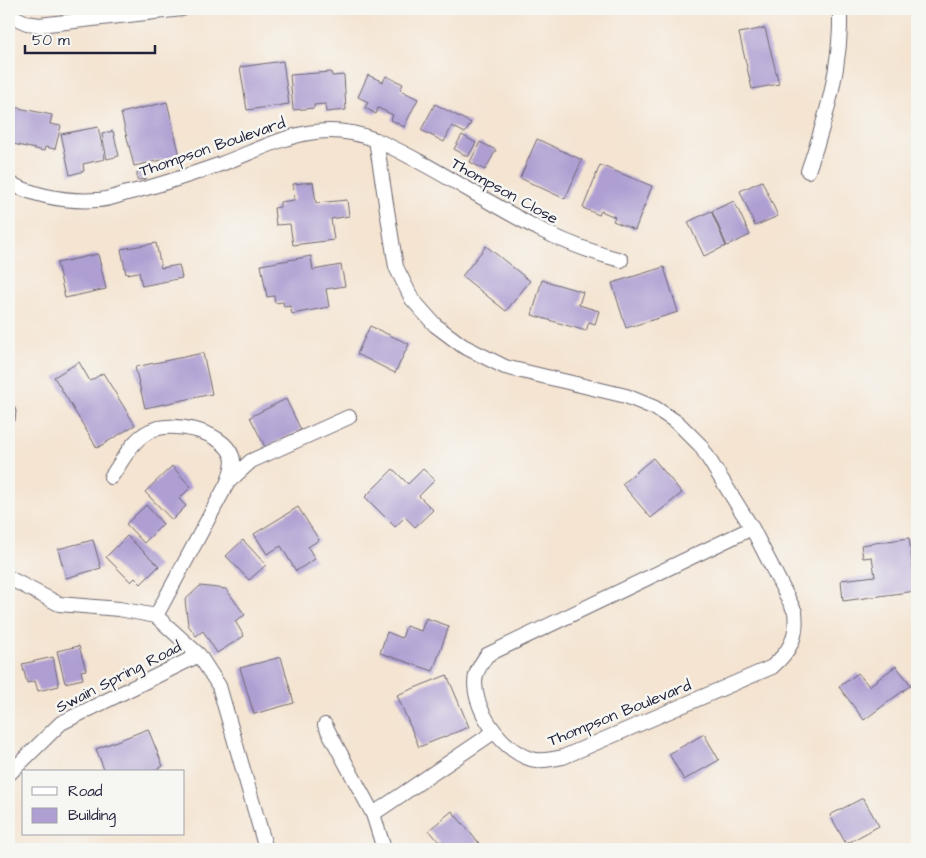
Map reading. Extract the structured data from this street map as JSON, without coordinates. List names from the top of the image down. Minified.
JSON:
{"streets":{"street":["Thompson Boulevard","Thompson Close","Swain Spring Road"]},"crossings":[["Thompson Boulevard","Thompson Close"]],"legend":["Road","Building"],"scale_bar":"50 m"}
